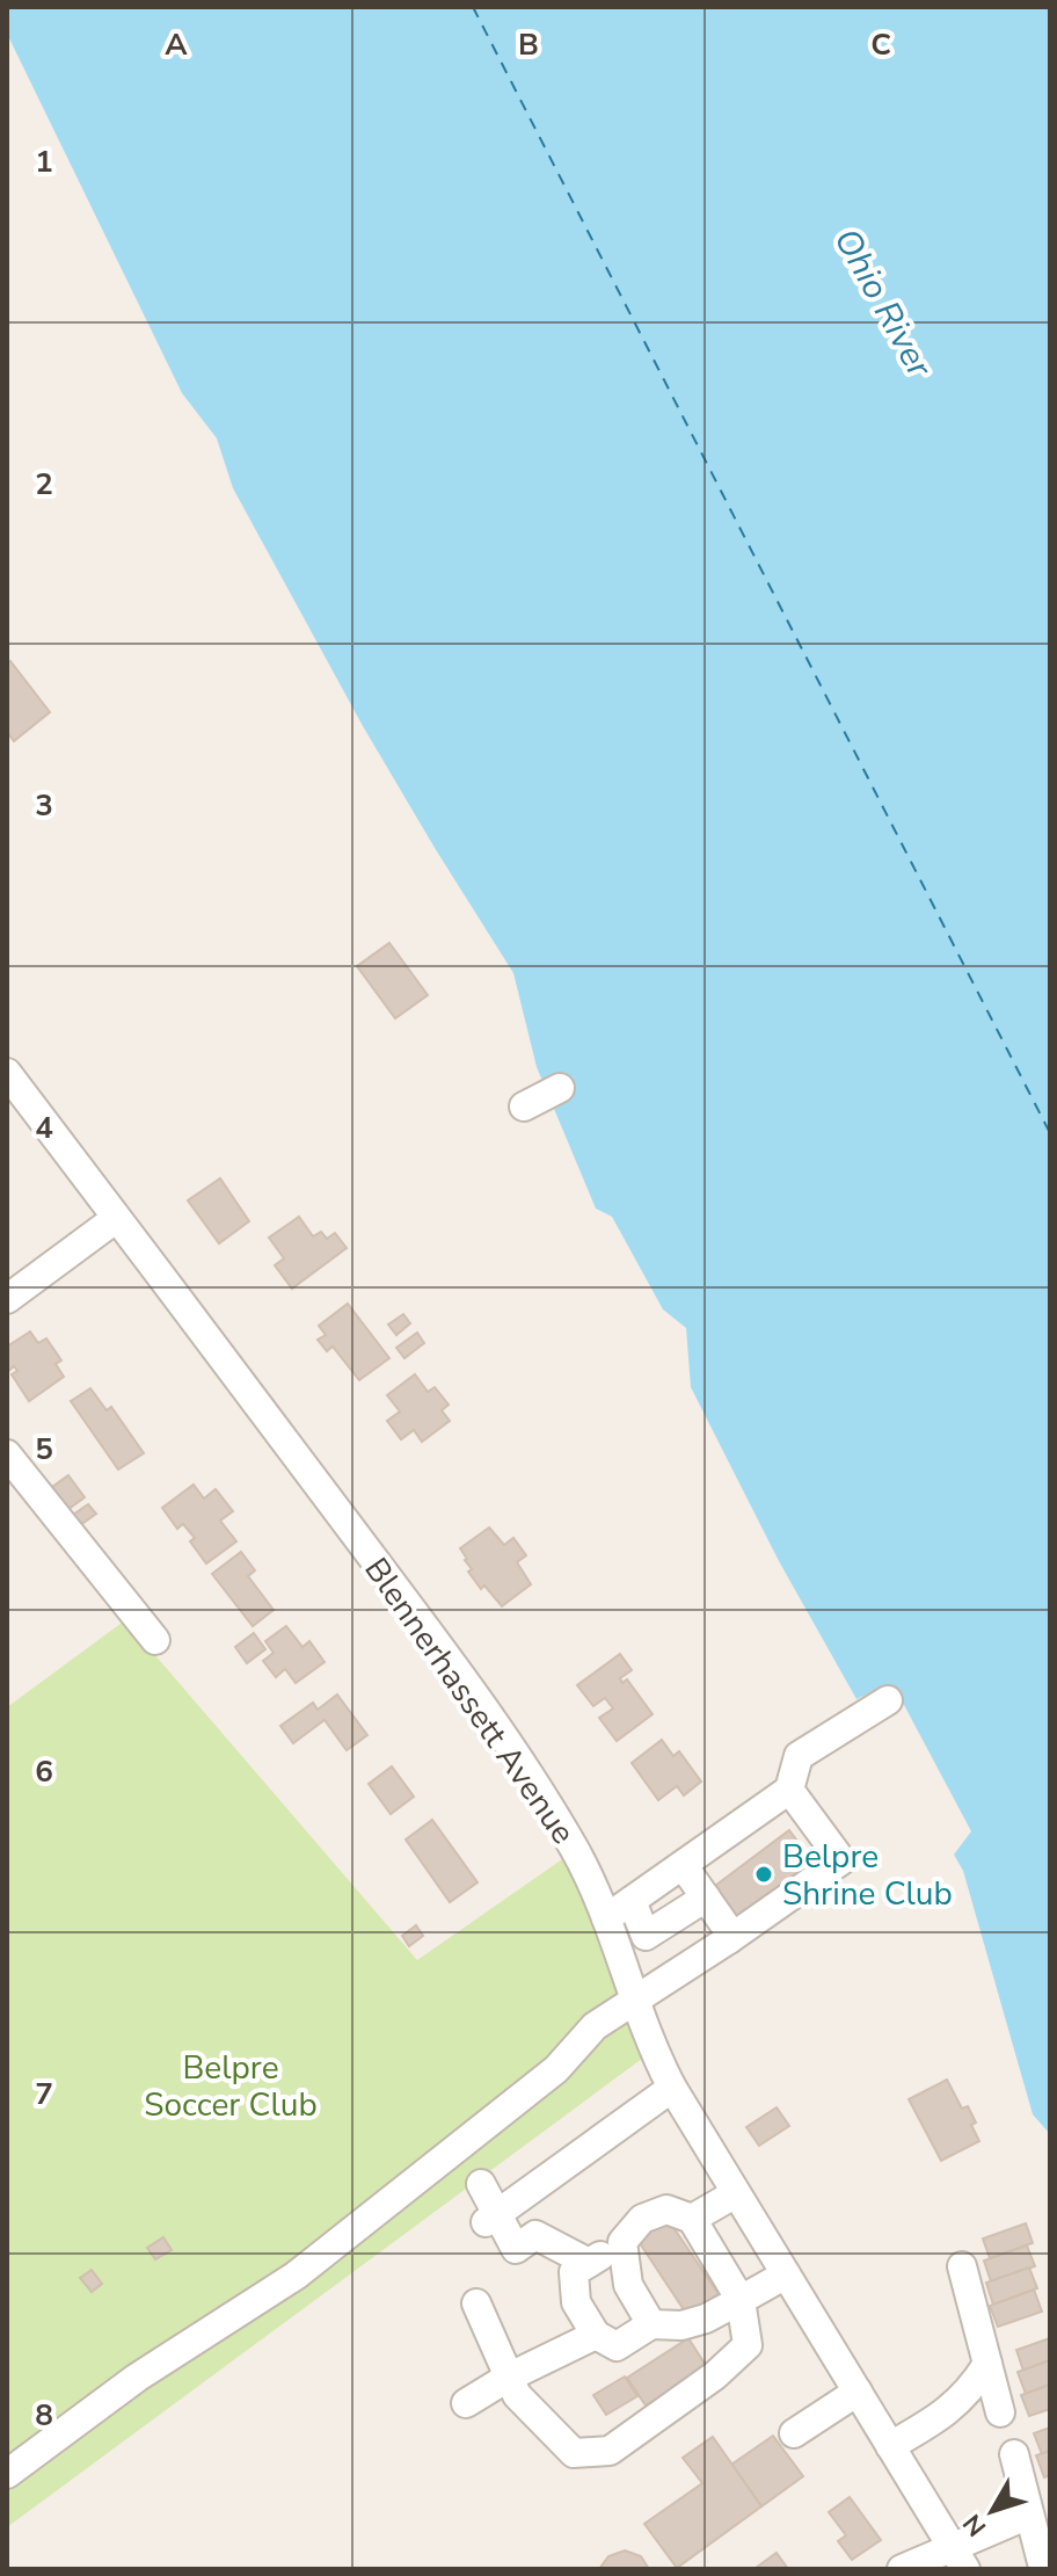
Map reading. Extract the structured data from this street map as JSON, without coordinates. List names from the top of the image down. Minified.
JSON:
{"streets":{"street":["Blennerhassett Avenue"]},"water":["Ohio River"],"parks":["Belpre Soccer Club"],"places":["Belpre Shrine Club"],"north":"bottom left","grid":{"columns":["A","B","C"],"rows":["1","2","3","4","5","6","7","8"]}}
